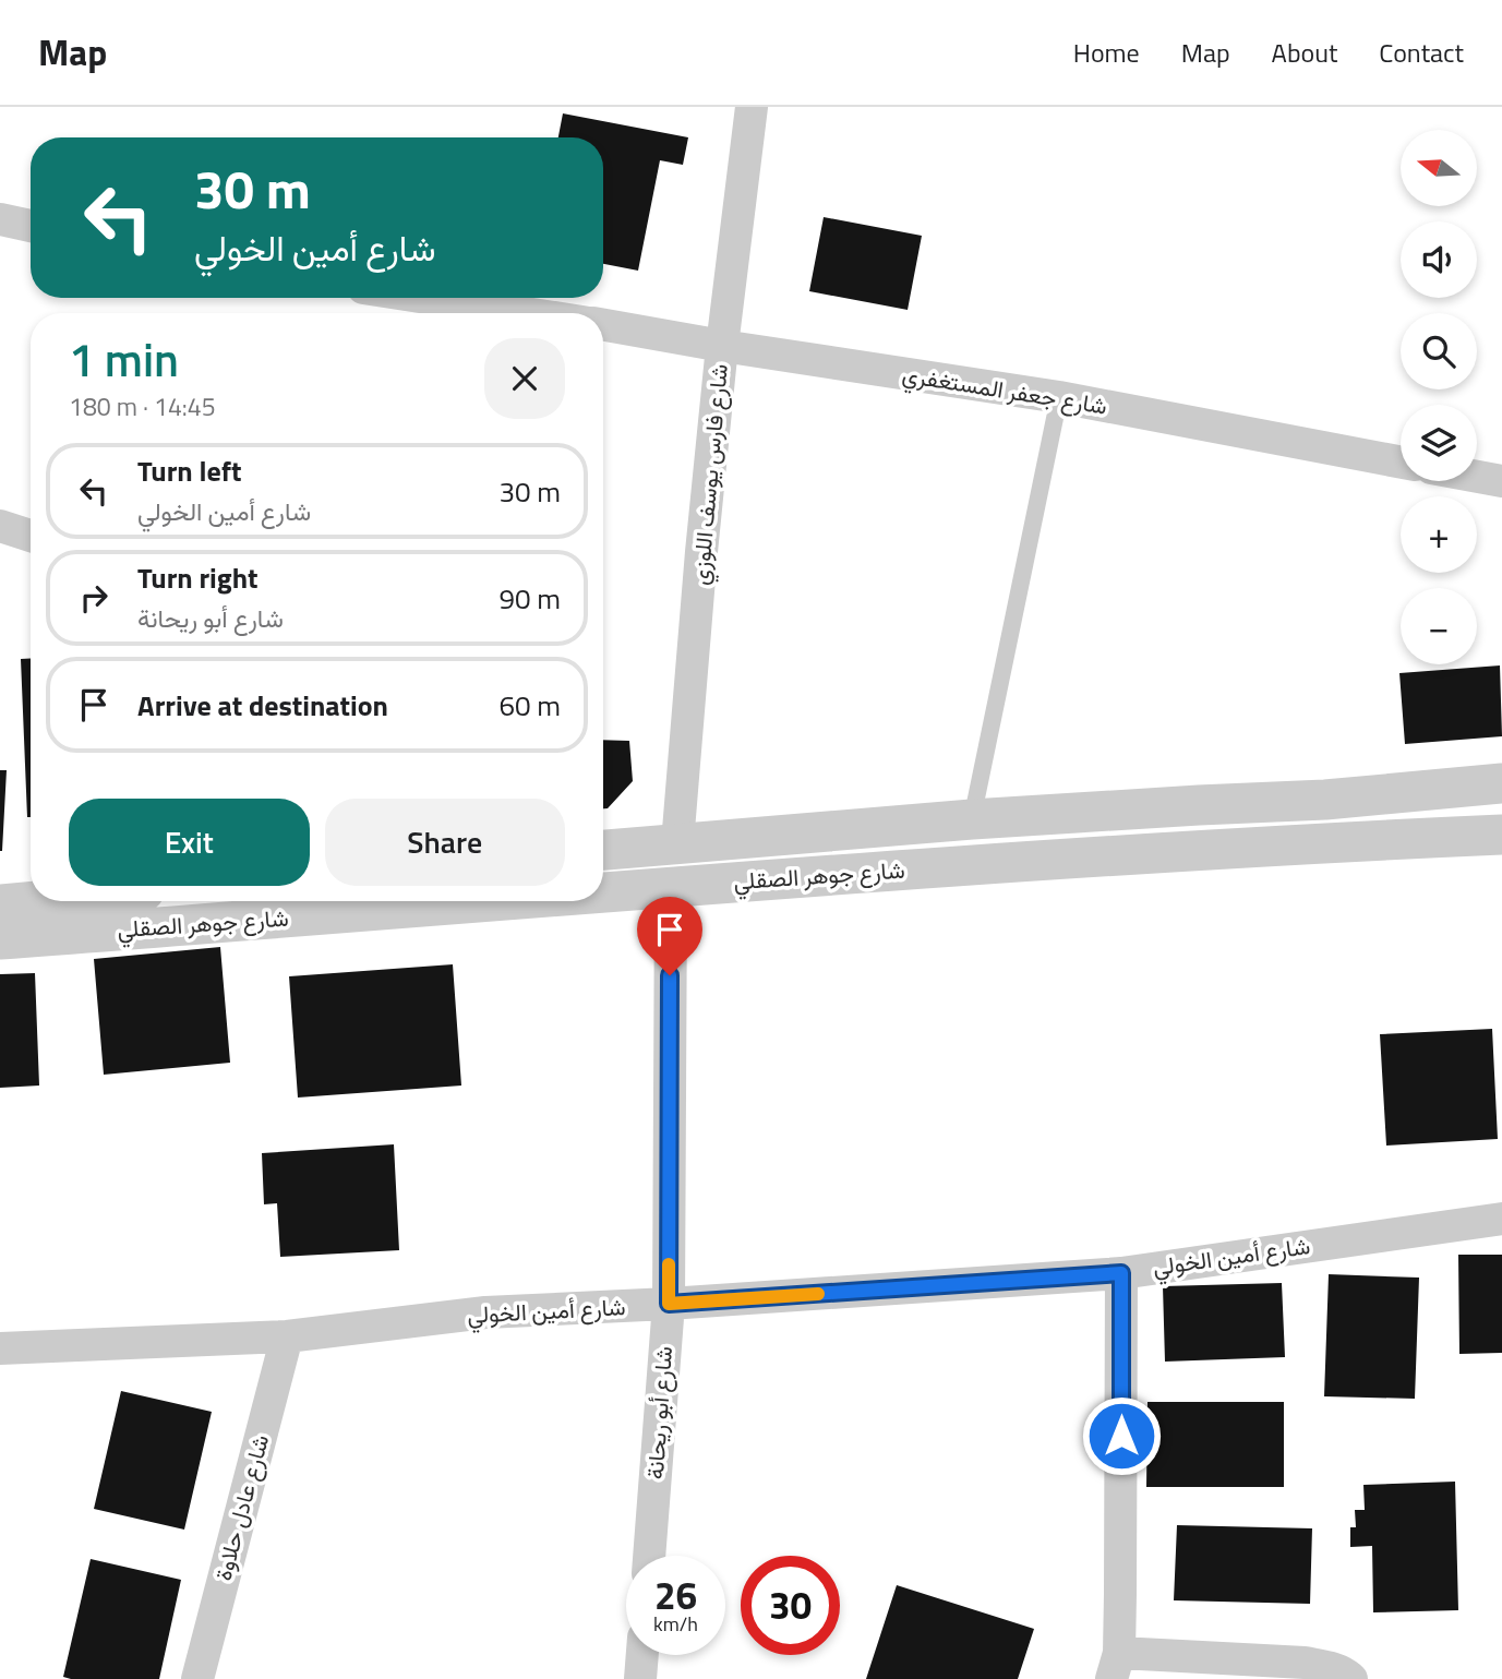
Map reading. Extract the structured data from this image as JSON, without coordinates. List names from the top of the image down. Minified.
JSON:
{"streets":{"street":["شارع جعفر المستغفري","شارع فارس يوسف اللوزي","شارع جوهر الصقلي","شارع أمين الخولي","شارع أبو ريحانة","شارع عادل حلاوة"]},"crossings":[["شارع جعفر المستغفري","شارع فارس يوسف اللوزي"],["شارع فارس يوسف اللوزي","شارع جوهر الصقلي"],["شارع جوهر الصقلي","شارع أبو ريحانة"],["شارع أمين الخولي","شارع أبو ريحانة"],["شارع أمين الخولي","شارع عادل حلاوة"]],"north":"left","page":{"header":"Map","nav":["Home","Map","About","Contact"],"map_buttons":["+","−"],"turn":["30 m","شارع أمين الخولي"],"heading":["1 min","180 m · 14:45"],"list":[{"name":"Turn left","note":"شارع أمين الخولي","value":"30 m"},{"name":"Turn right","note":"شارع أبو ريحانة","value":"90 m"},{"name":"Arrive at destination","value":"60 m"}],"buttons":["Exit","Share"],"speed":"26 km/h","limit":"30"}}
